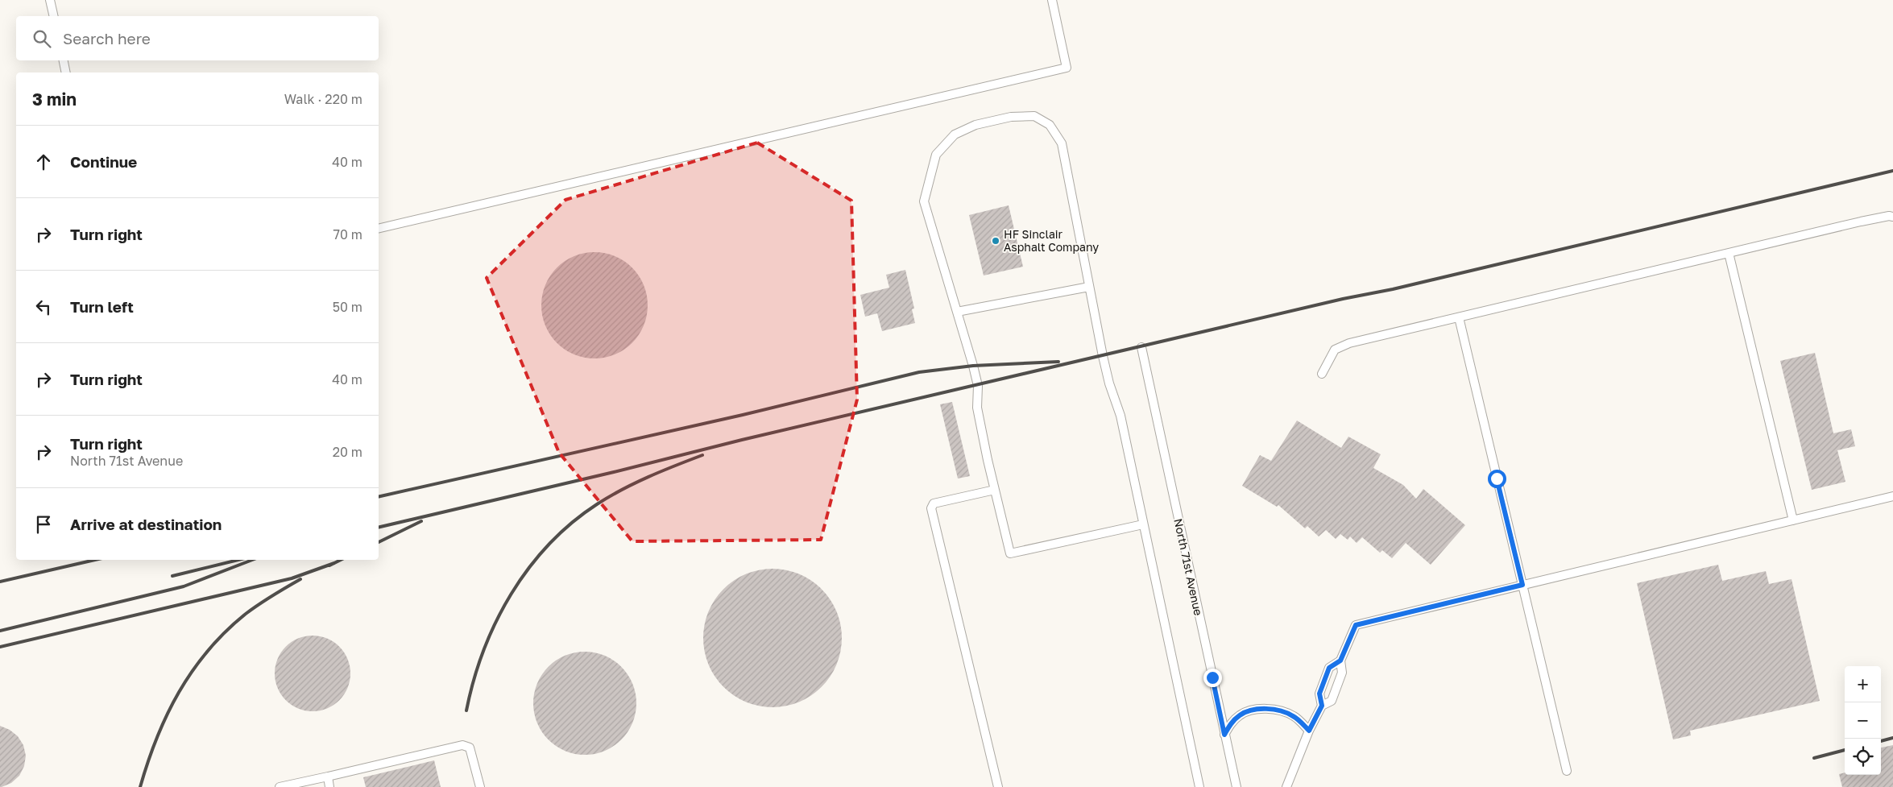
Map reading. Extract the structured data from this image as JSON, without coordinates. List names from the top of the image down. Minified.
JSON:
{"streets":{"lane":["North 71st Avenue"]},"places":["HF Sinclair Asphalt Company"],"page":{"search":"Search here","heading":["3 min","Walk · 220 m"],"list":[["Continue","40 m"],["Turn right","70 m"],["Turn left","50 m"],["Turn right","40 m"],["Turn right","North 71st Avenue","20 m"],"Arrive at destination"],"map_buttons":["+","−"]}}
